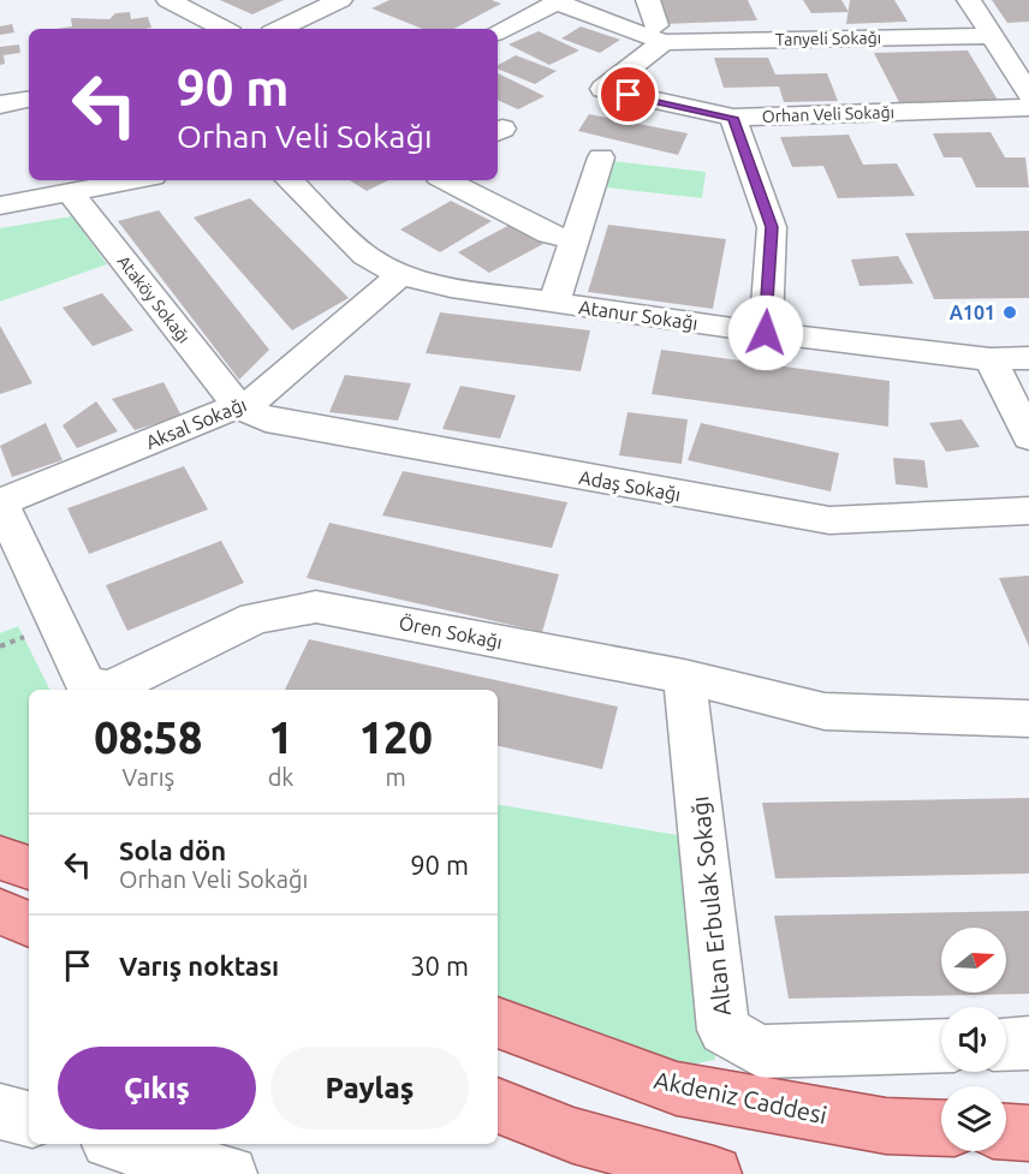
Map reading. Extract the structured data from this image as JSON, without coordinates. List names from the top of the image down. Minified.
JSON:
{"streets":{"main road":["Akdeniz Caddesi"],"street":["Tanyeli Sokağı","Orhan Veli Sokağı","Ataköy Sokağı","Atanur Sokağı","Aksal Sokağı","Adaş Sokağı","Ören Sokağı","Altan Erbulak Sokağı"]},"crossings":[["Tanyeli Sokağı","Orhan Veli Sokağı"],["Ataköy Sokağı","Aksal Sokağı"],["Ataköy Sokağı","Adaş Sokağı"],["Atanur Sokağı","Aksal Sokağı"],["Aksal Sokağı","Adaş Sokağı"],["Aksal Sokağı","Ören Sokağı"],["Ören Sokağı","Altan Erbulak Sokağı"]],"places":["A101"],"north":"right","page":{"turn":["90 m","Orhan Veli Sokağı"],"eta":["08:58","Varış","1","dk","120","m"],"list":[{"name":"Sola dön","note":"Orhan Veli Sokağı","value":"90 m"},{"name":"Varış noktası","value":"30 m"}],"buttons":["Çıkış","Paylaş"]}}
